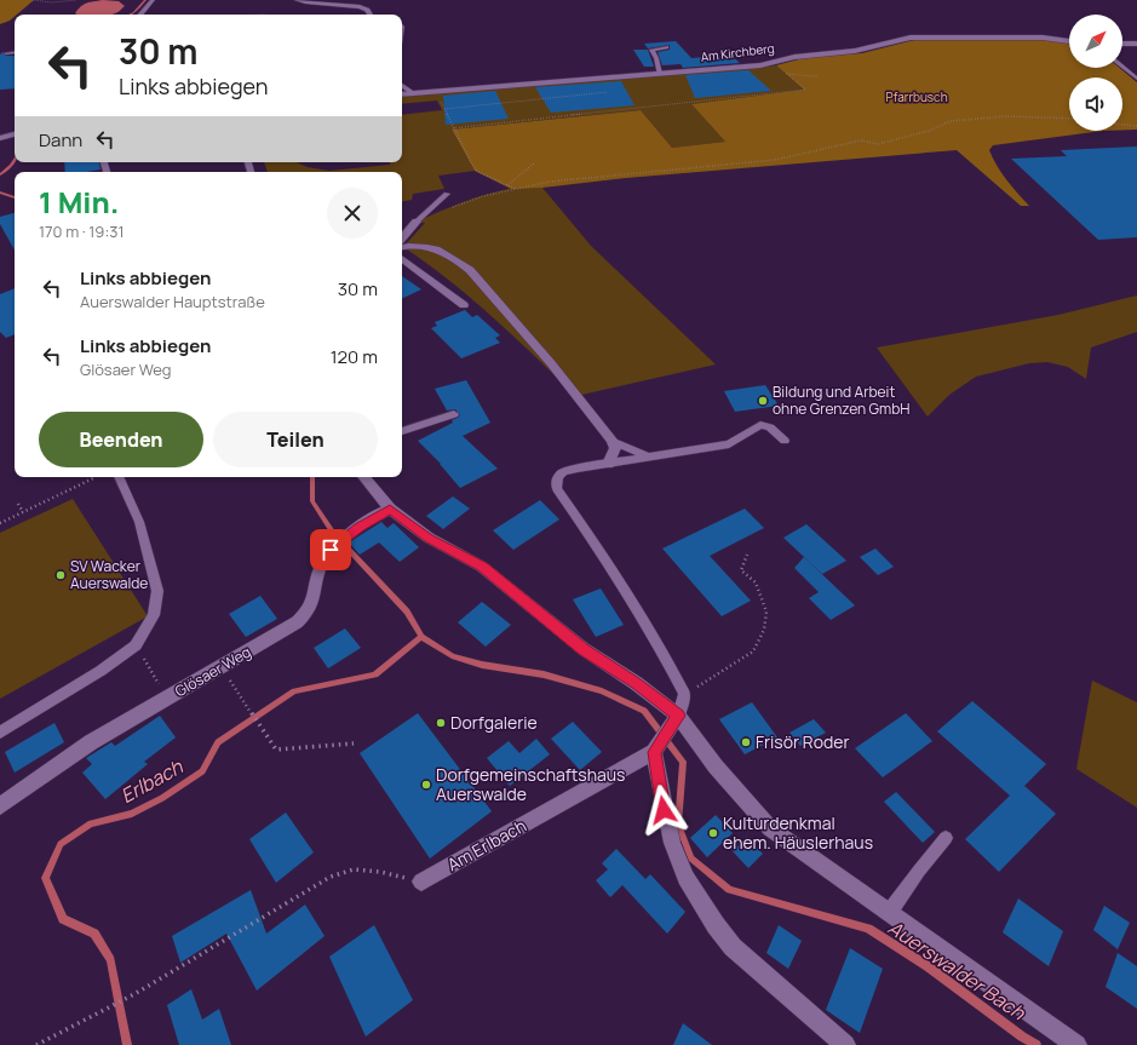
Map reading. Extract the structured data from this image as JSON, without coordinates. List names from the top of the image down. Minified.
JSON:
{"streets":{"street":["Am Kirchberg","Glösaer Weg","Am Erlbach"]},"water":["Erlbach","Auerswalder Bach"],"parks":["Pfarrbusch"],"places":["Bildung und Arbeit ohne Grenzen GmbH","SV Wacker Auerswalde","Dorfgalerie","Frisör Roder","Dorfgemeinschaftshaus Auerswalde","Kulturdenkmal ehem. Häuslerhaus"],"north":"top right","page":{"turn":["30 m","Links abbiegen"],"then":"Dann","heading":["1 Min.","170 m · 19:31"],"list":[{"name":"Links abbiegen","note":"Auerswalder Hauptstraße","value":"30 m"},{"name":"Links abbiegen","note":"Glösaer Weg","value":"120 m"}],"buttons":["Beenden","Teilen"]}}
